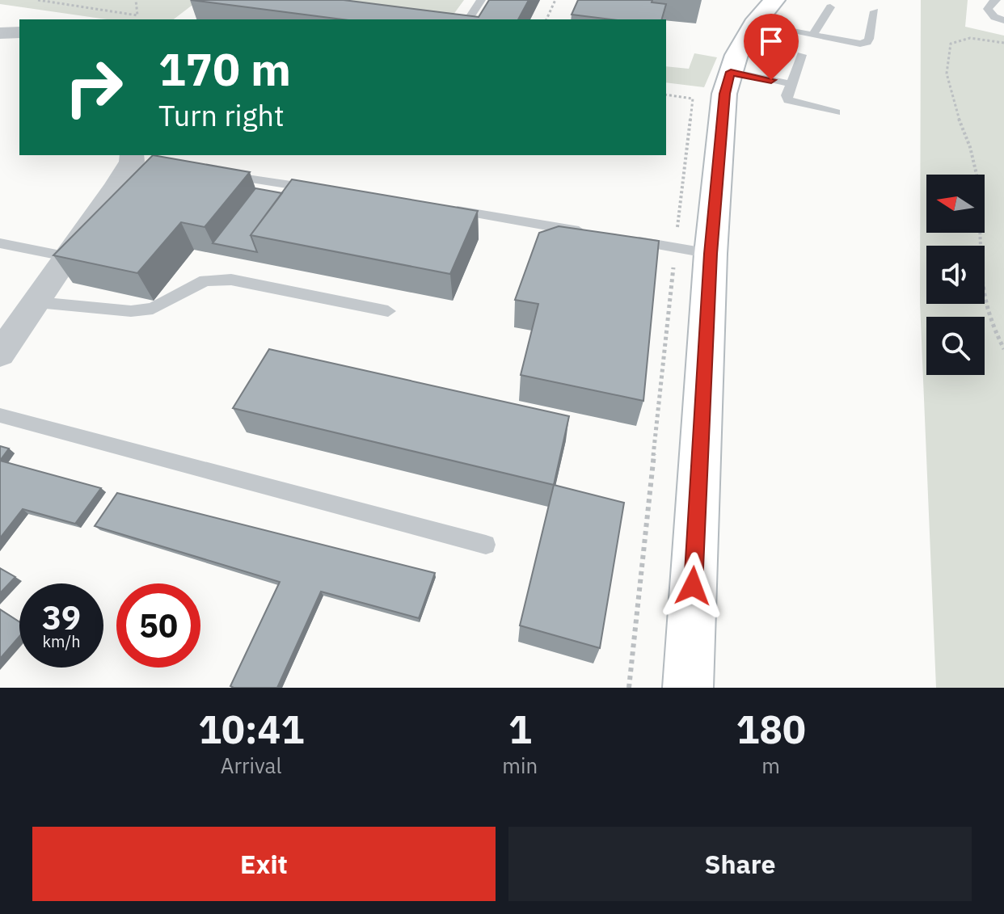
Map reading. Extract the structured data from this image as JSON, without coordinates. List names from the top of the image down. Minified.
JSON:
{"north":"left","page":{"turn":["170 m","Turn right"],"speed":"39 km/h","limit":"50","eta":["10:41","Arrival","1","min","180","m"],"buttons":["Exit","Share"]}}
